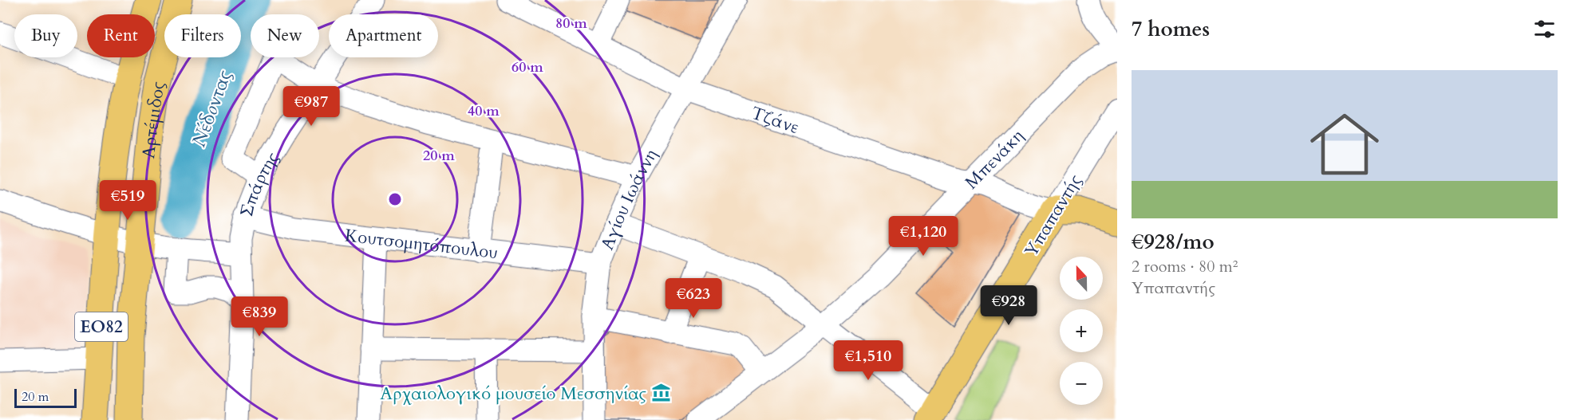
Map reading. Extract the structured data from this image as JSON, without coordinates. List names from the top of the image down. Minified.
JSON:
{"streets":{"main road":["Αρτέμιδος","Υπαπαντής","ΕΟ82"],"street":["Τζάνε","Μπενάκη","Σπάρτης","Αγίου Ιωάννη","Κουτσομητόπουλου"]},"crossings":[["Τζάνε","Μπενάκη"],["Τζάνε","Αγίου Ιωάννη"],["Τζάνε","Υπαπαντής"],["Σπάρτης","Κουτσομητόπουλου"],["Αγίου Ιωάννη","Κουτσομητόπουλου"]],"water":["Νέδoντας"],"places":{"museum":["Αρχαιολογικό μουσείο Μεσσηνίας"]},"scale_bar":"20 m","north":"top","page":{"heading":"7 homes","chip":["Buy","Rent","Filters","New","Apartment"],"list":[{"name":"€928/mo","note":"2 rooms · 80 m² · Υπαπαντής"}],"price":["€987","€519","€1,120","€623","€928","€839","€1,510"],"map_buttons":["+","−"],"scale":"20 m"},"rings":["80 m","60 m","40 m","20 m"]}
